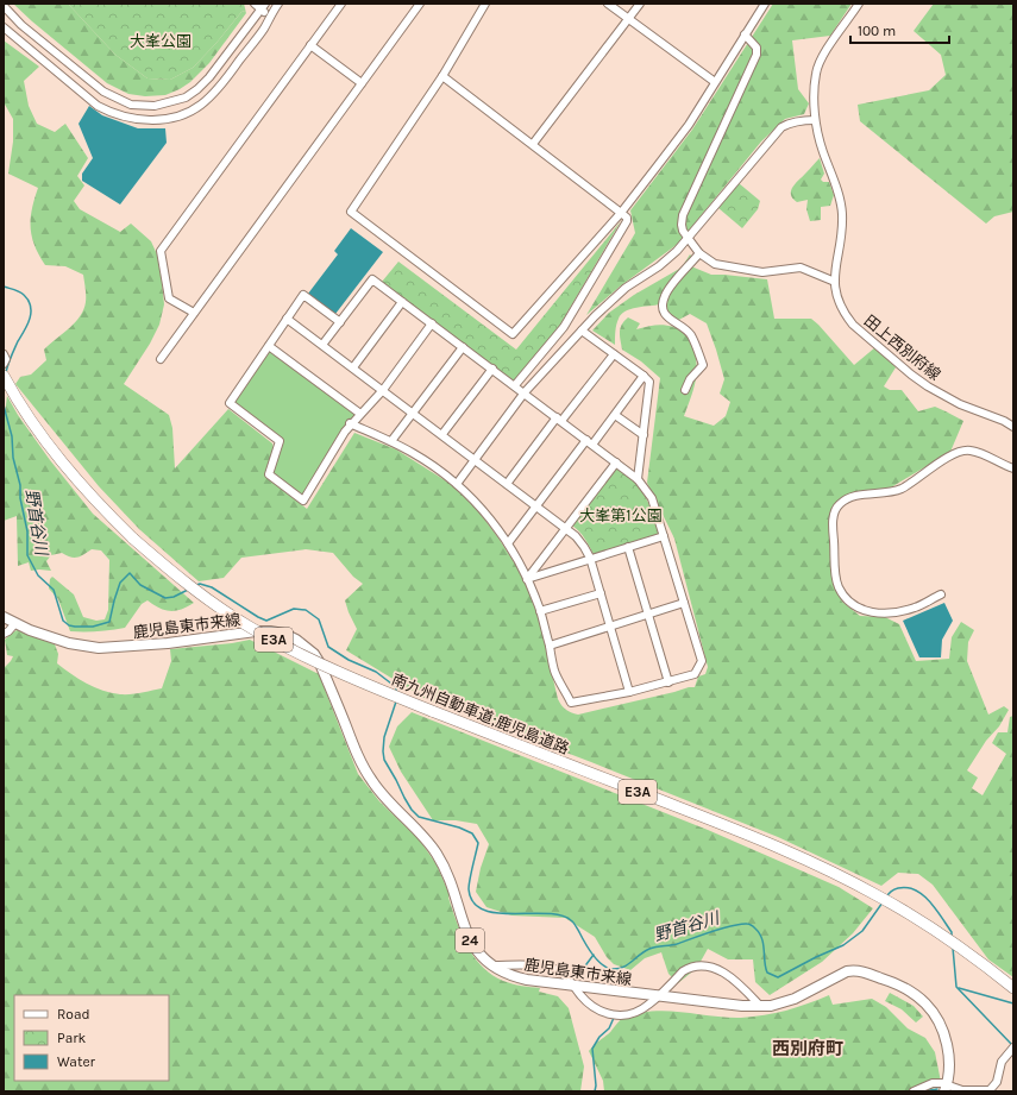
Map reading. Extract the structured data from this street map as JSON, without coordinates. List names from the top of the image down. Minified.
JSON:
{"streets":{"highway":["E3A","南九州自動車道;鹿児島道路"],"main road":["鹿児島東市来線","24"],"street":["田上西別府線"]},"districts":["西別府町"],"water":["野首谷川"],"parks":["大峯公園","大峯第1公園"],"legend":["Road","Park","Water"],"scale_bar":"100 m"}
